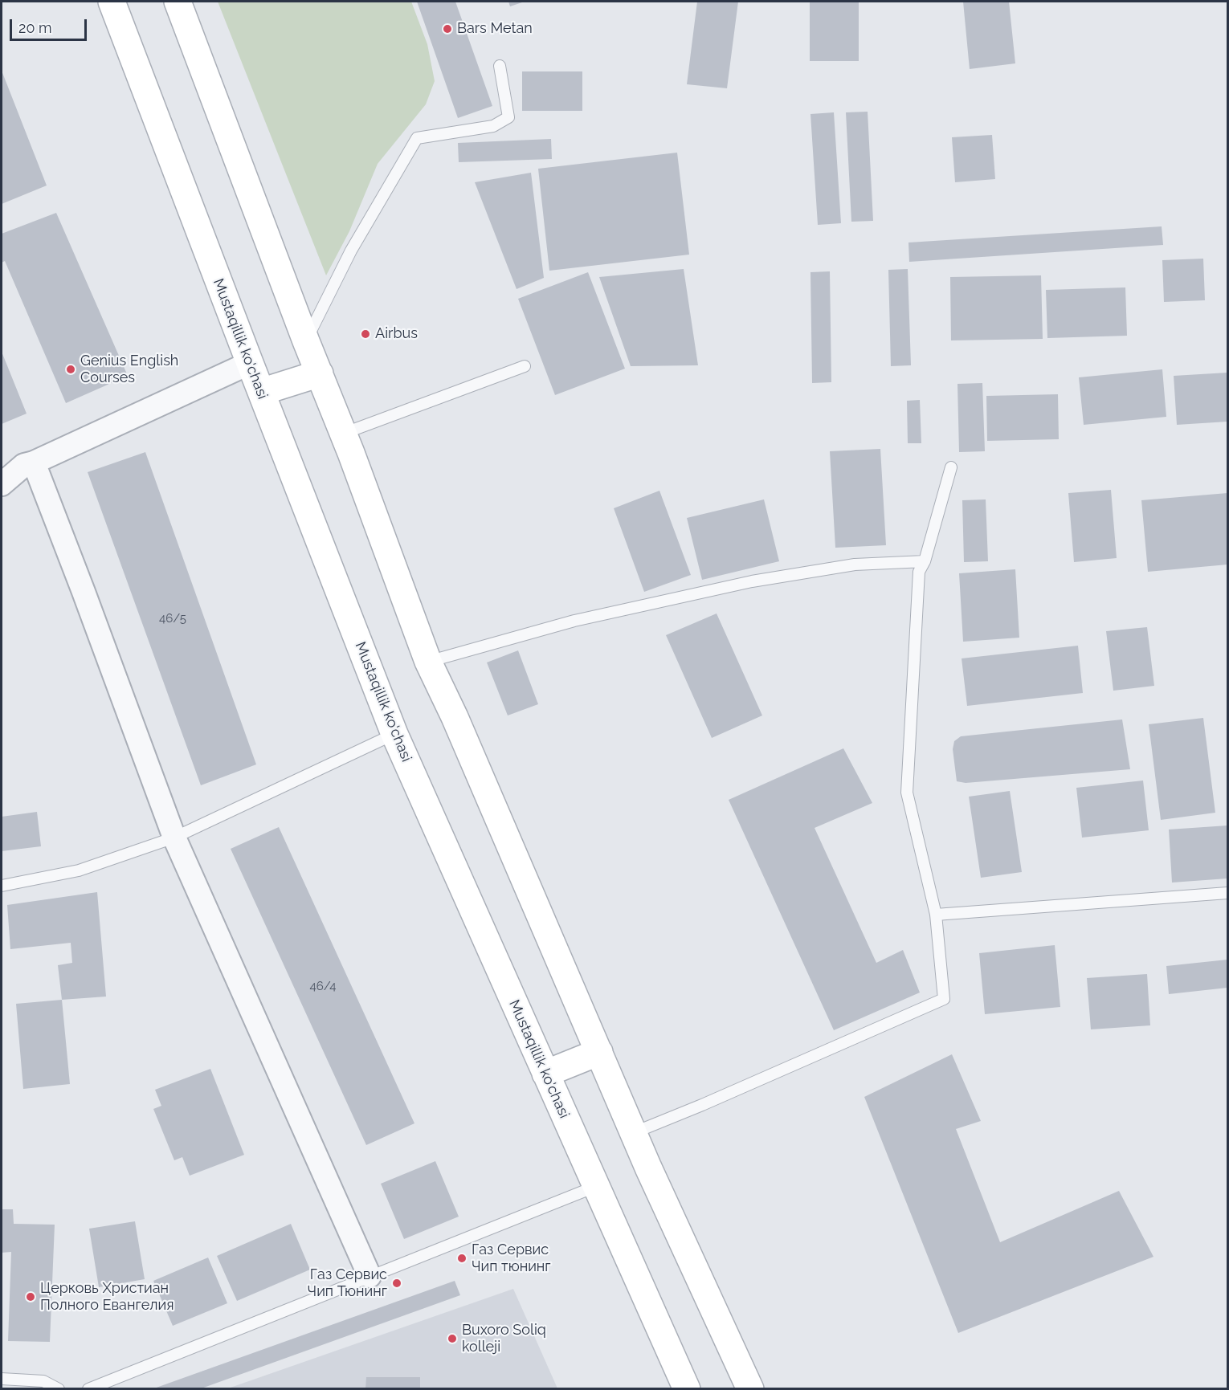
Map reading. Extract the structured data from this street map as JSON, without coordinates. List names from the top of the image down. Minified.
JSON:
{"streets":{"main road":["Mustaqillik ko'chasi"]},"places":["Bars Metan","Airbus","Genius English Courses","Газ Сервис Чип тюнинг","Газ Сервис Чип Тюнинг","Церковь Христиан Полного Евангелия","Buxoro Soliq kolleji"],"house_numbers":["46/5","46/4"],"scale_bar":"20 m"}
